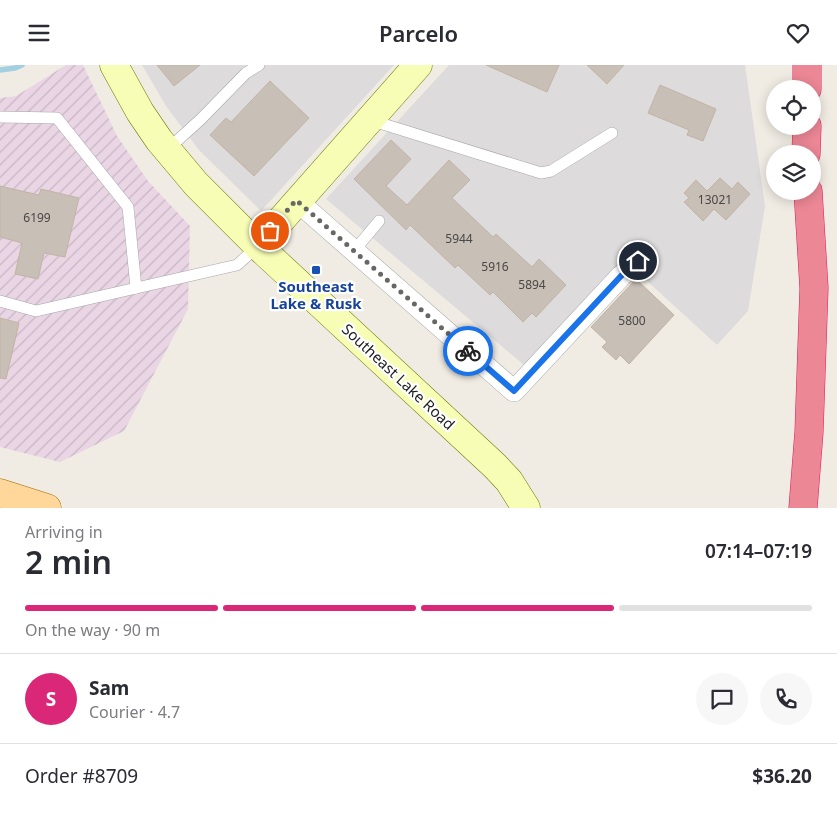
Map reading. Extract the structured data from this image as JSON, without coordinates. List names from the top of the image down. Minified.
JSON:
{"streets":{"street":["Southeast Lake Road"]},"places":{"transit":["Southeast Lake & Rusk"]},"house_numbers":["13021","6199","5944","5916","5894","5800"],"page":{"header":"Parcelo","heading":["2 min","Arriving in","07:14–07:19"],"panel":["Sam","Courier · 4.7","Order #8709","$36.20"],"bar":"On the way · 90 m","round":"S"}}
